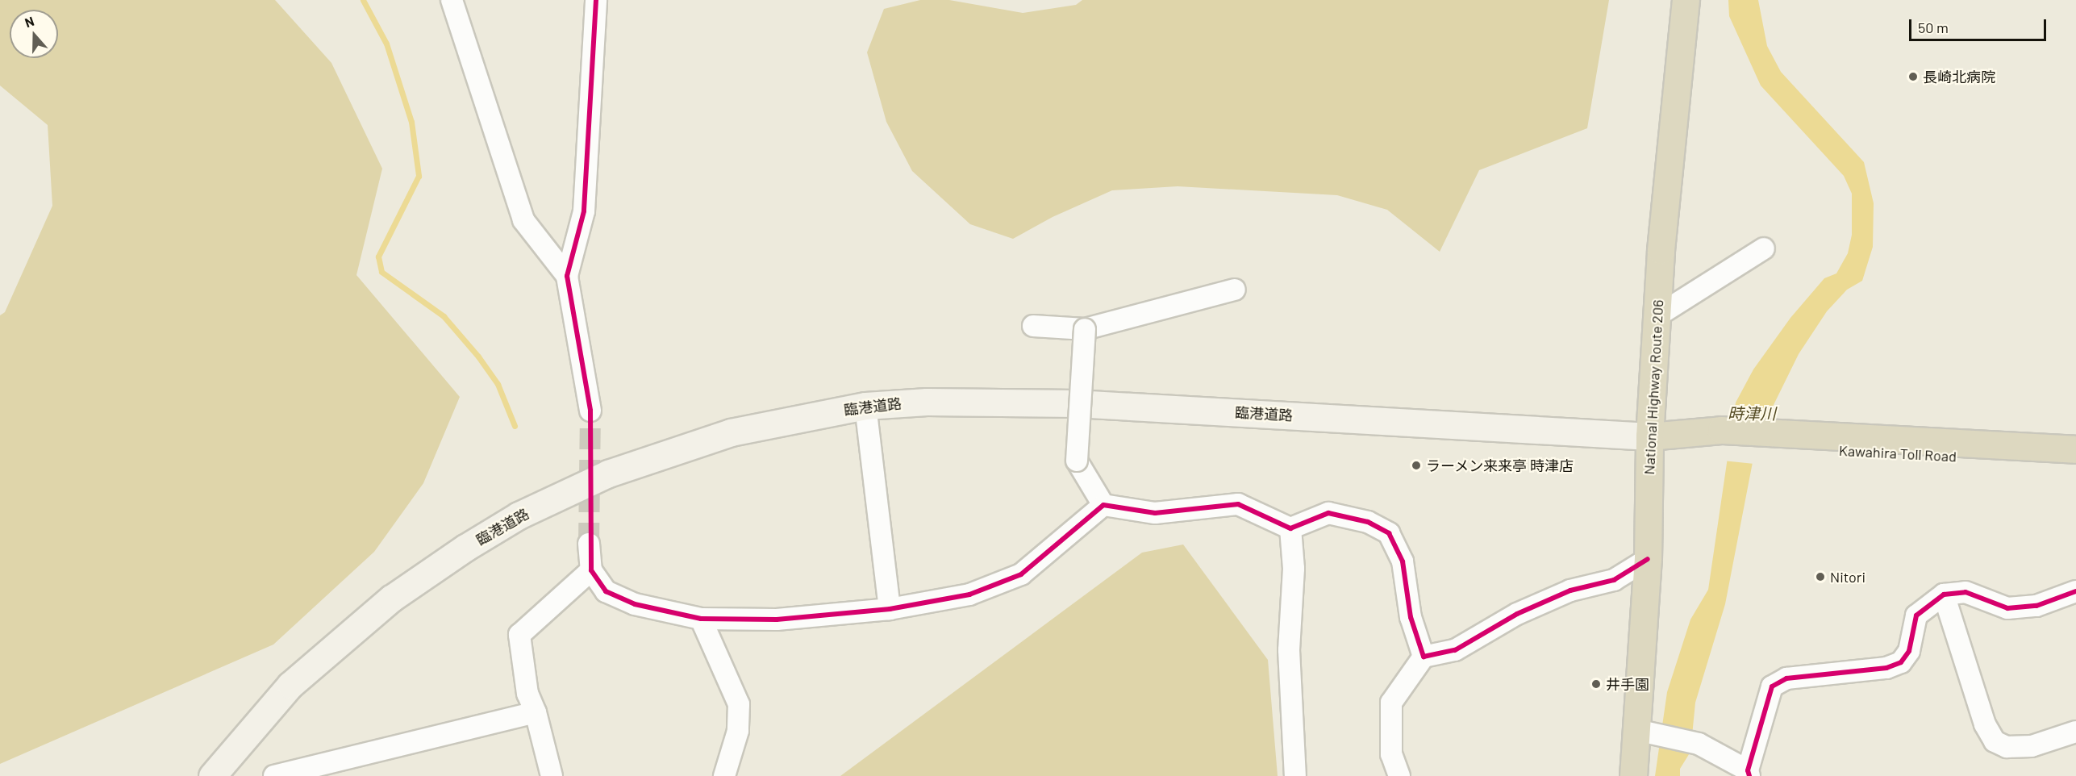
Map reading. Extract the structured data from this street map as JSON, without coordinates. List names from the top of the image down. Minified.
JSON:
{"streets":{"highway":["National Highway Route 206","Kawahira Toll Road"],"street":["臨港道路"]},"crossings":[["National Highway Route 206","臨港道路"],["National Highway Route 206","Kawahira Toll Road"],["臨港道路","Kawahira Toll Road"]],"water":["時津川"],"places":["長崎北病院","ラーメン来来亭 時津店","Nitori","井手園"],"scale_bar":"50 m","north":"top"}
